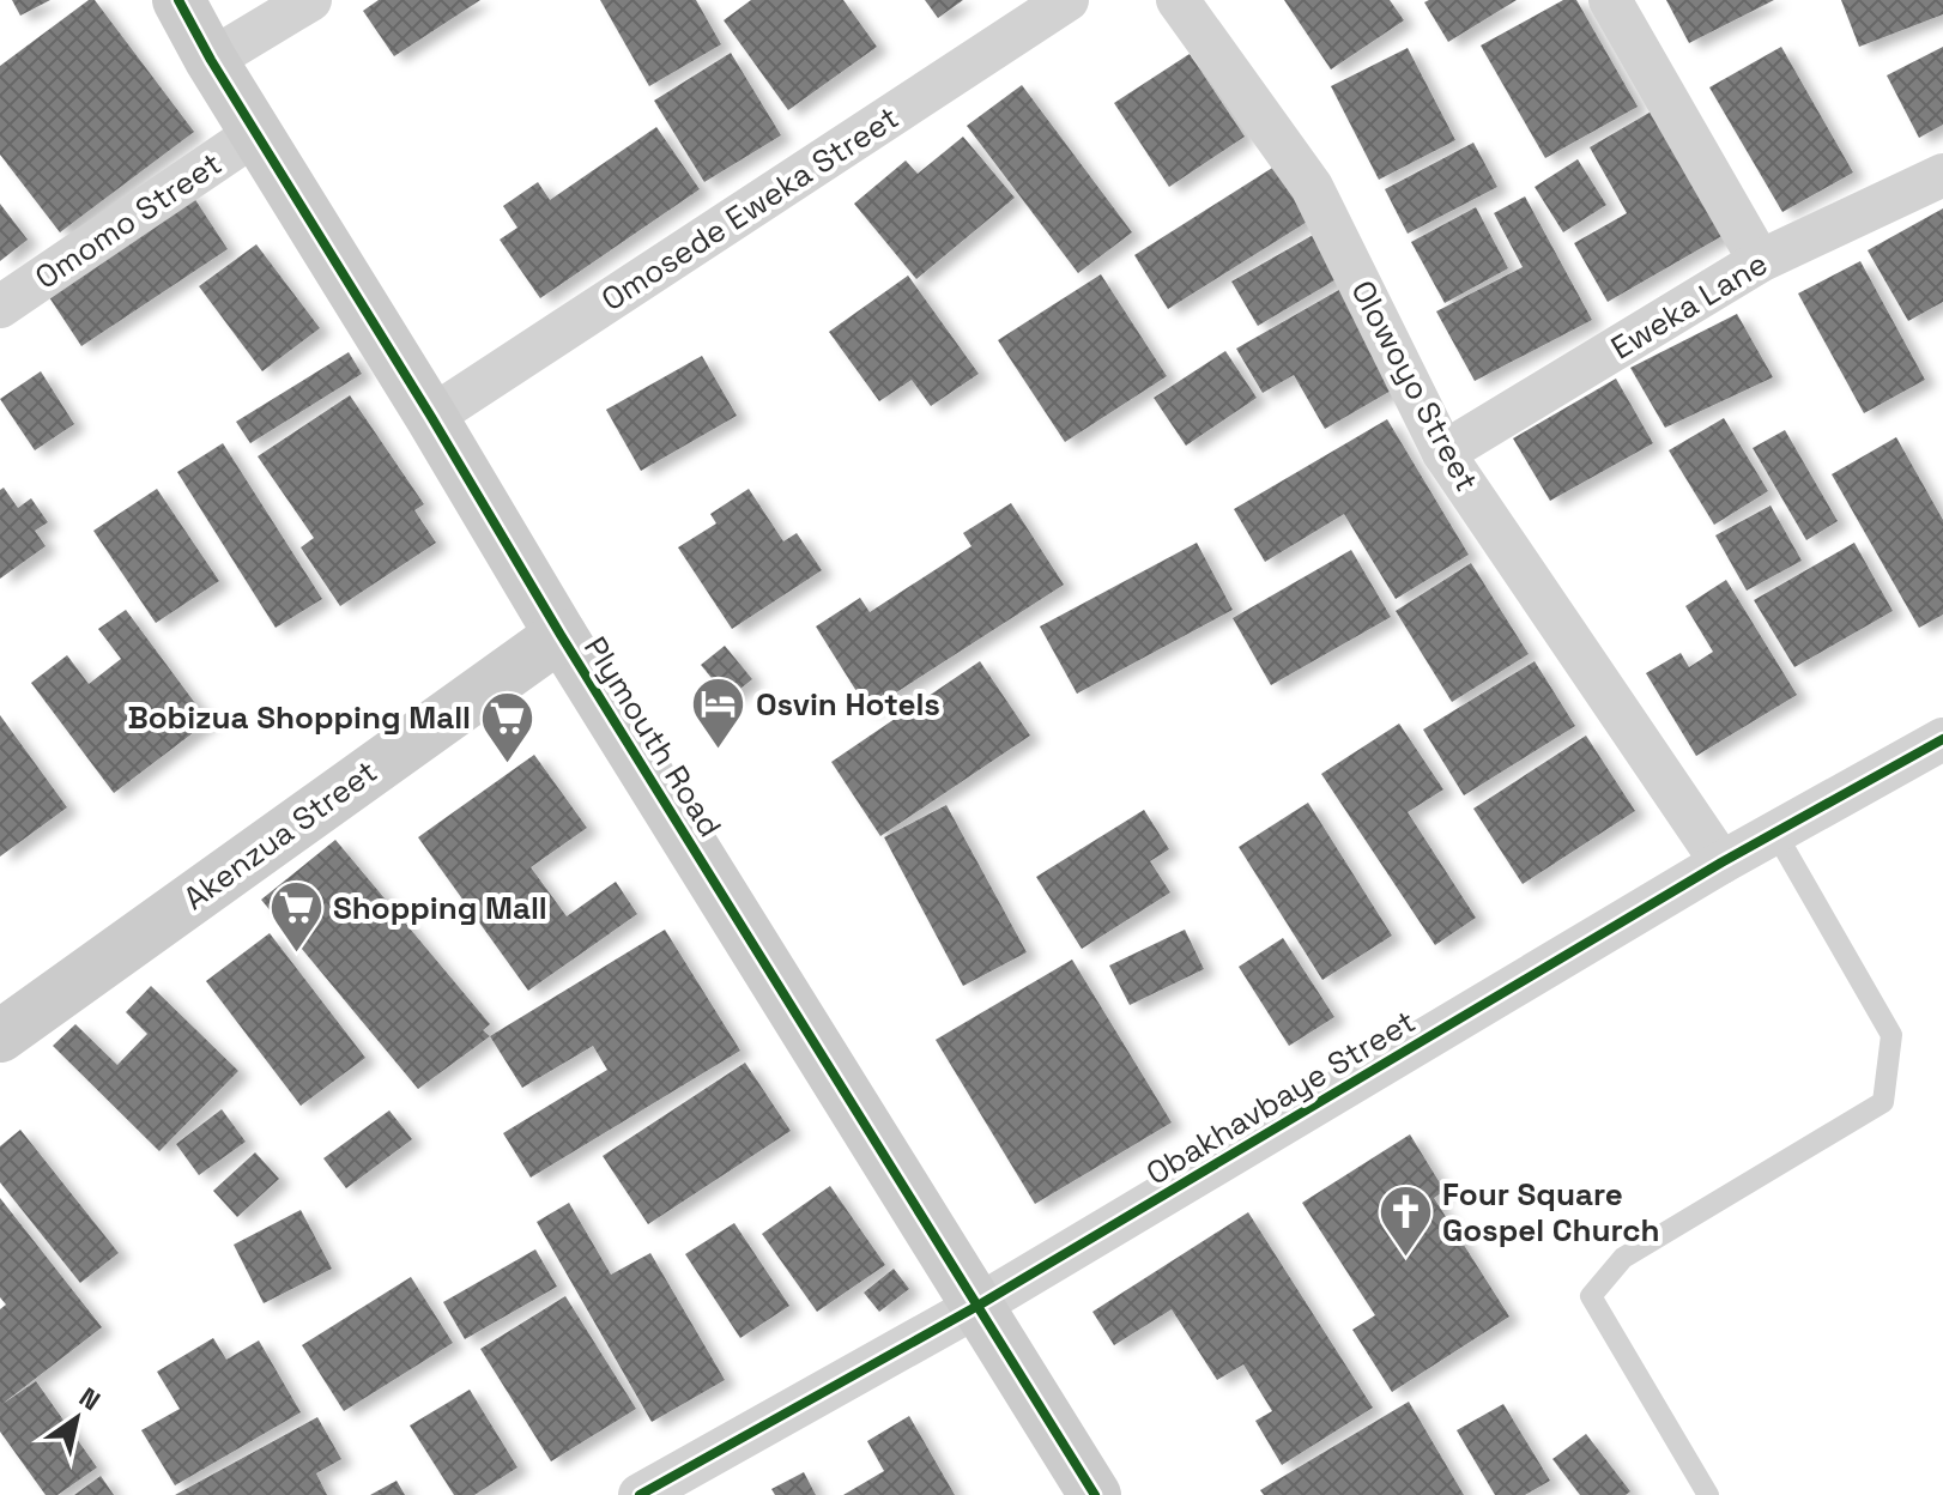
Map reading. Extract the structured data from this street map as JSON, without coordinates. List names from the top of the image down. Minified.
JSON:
{"streets":{"street":["Omosede Eweka Street","Omomo Street","Eweka Lane","Olowoyo Street","Plymouth Road","Akenzua Street","Obakhavbaye Street"]},"crossings":[["Omosede Eweka Street","Plymouth Road"],["Omomo Street","Plymouth Road"],["Eweka Lane","Olowoyo Street"],["Olowoyo Street","Obakhavbaye Street"],["Plymouth Road","Akenzua Street"],["Plymouth Road","Obakhavbaye Street"]],"places":{"hotel":["Osvin Hotels"],"supermarket":["Bobizua Shopping Mall","Shopping Mall"],"church":["Four Square Gospel Church"]},"north":"top right"}
